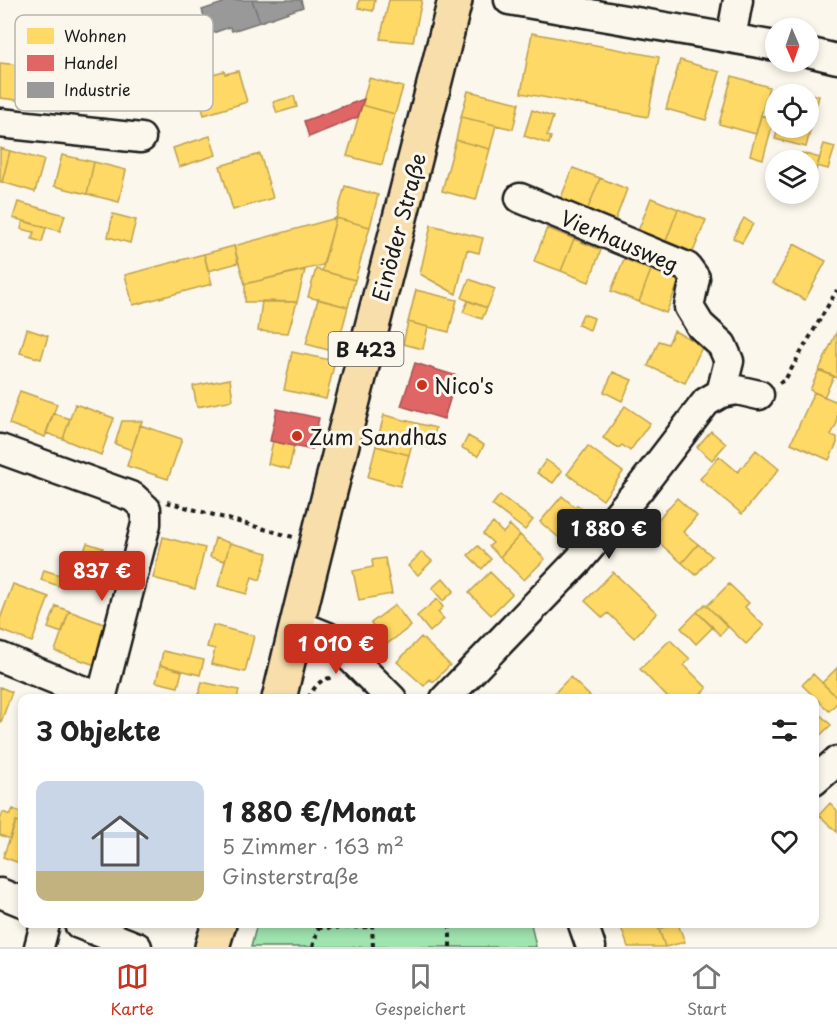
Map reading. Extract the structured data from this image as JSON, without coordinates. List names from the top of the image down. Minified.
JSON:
{"streets":{"main road":["Einöder Straße","B 423"],"street":["Vierhausweg"]},"places":["Nico's","Zum Sandhas"],"legend":["Wohnen","Handel","Industrie"],"north":"bottom","page":{"price":["1 880 €","837 €","1 010 €"],"heading":"3 Objekte","list":[{"name":"1 880 €/Monat","note":"5 Zimmer · 163 m² · Ginsterstraße"}],"tabs":["Karte","Gespeichert","Start"]}}
